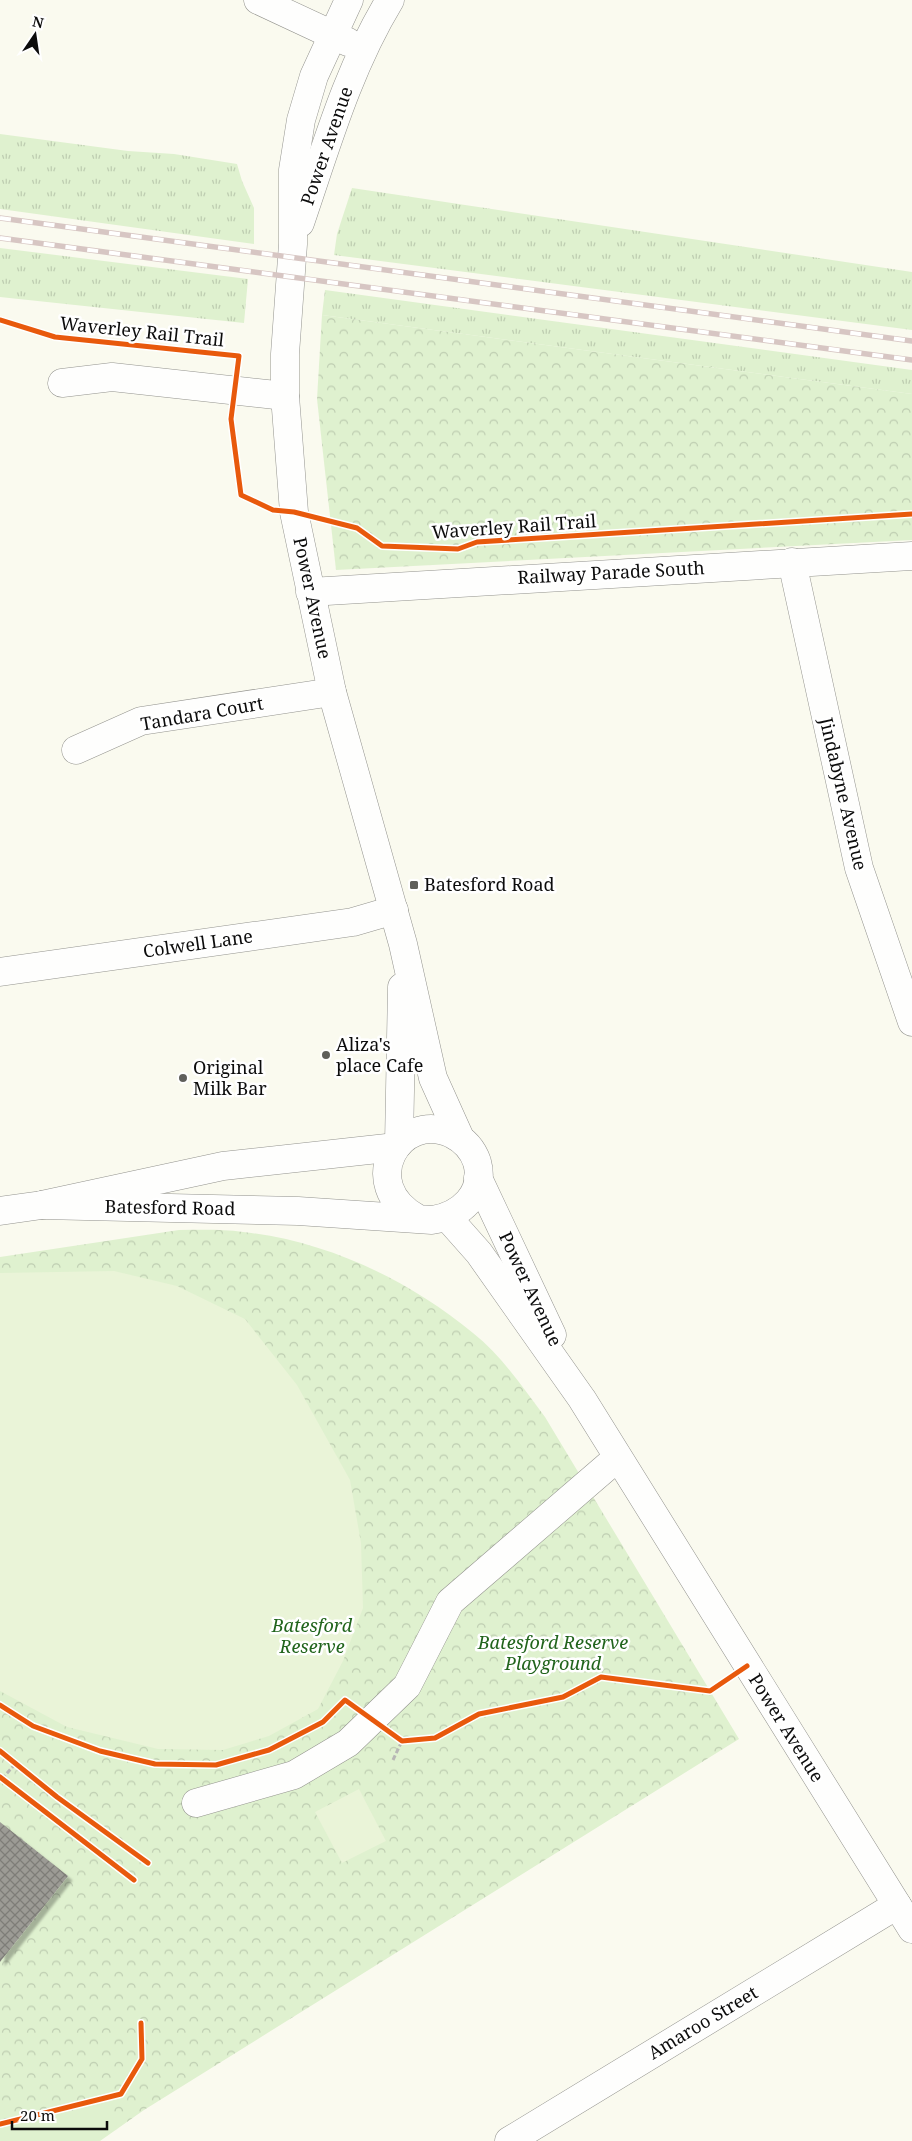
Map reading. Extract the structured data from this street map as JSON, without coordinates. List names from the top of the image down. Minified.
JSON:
{"streets":{"street":["Power Avenue","Railway Parade South","Tandara Court","Jindabyne Avenue","Colwell Lane","Batesford Road","Amaroo Street"],"cycle path":["Waverley Rail Trail"]},"crossings":[["Power Avenue","Railway Parade South"],["Power Avenue","Tandara Court"],["Power Avenue","Colwell Lane"],["Power Avenue","Batesford Road"],["Power Avenue","Amaroo Street"],["Railway Parade South","Jindabyne Avenue"]],"parks":["Batesford Reserve","Batesford Reserve Playground"],"places":{"transit":["Batesford Road"],"other":["Aliza's place Cafe","Original Milk Bar"]},"scale_bar":"20 m","north":"top"}
